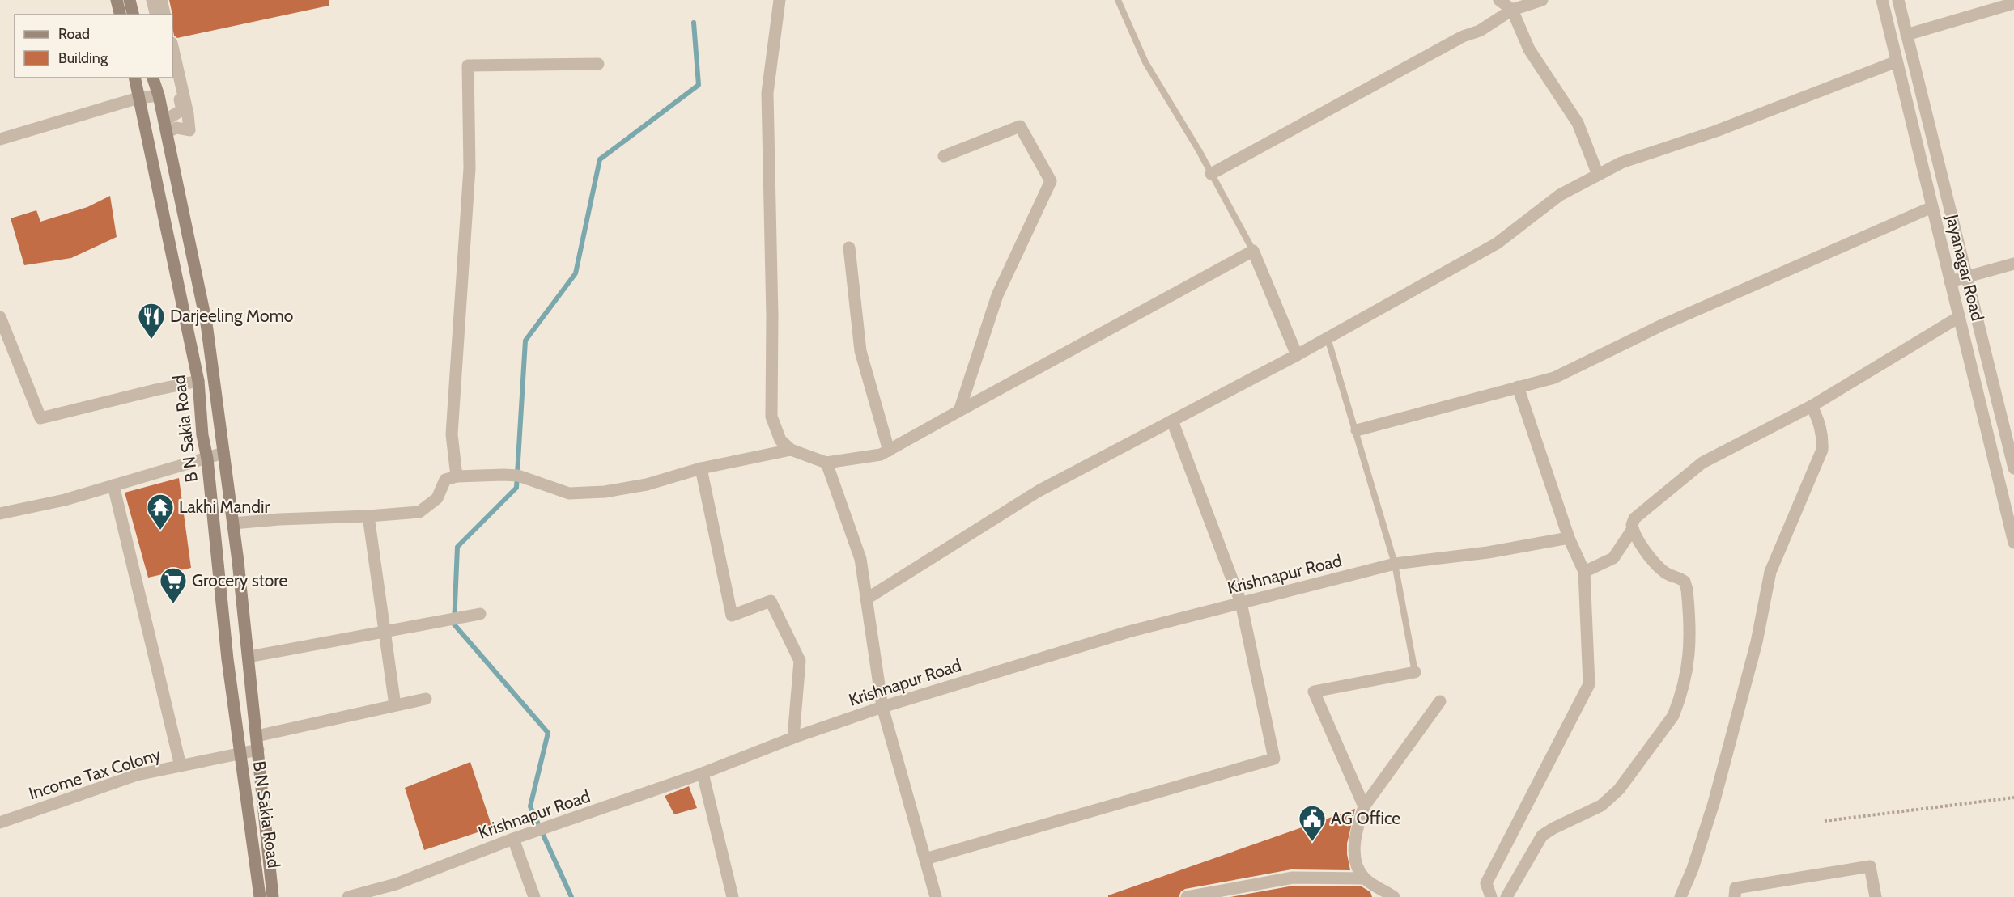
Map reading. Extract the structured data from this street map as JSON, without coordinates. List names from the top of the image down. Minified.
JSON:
{"streets":{"main road":["B N Sakia Road"],"street":["Jayanagar Road","Krishnapur Road","Income Tax Colony"]},"crossings":[["B N Sakia Road","Income Tax Colony"]],"places":{"restaurant":["Darjeeling Momo"],"temple":["Lakhi Mandir"],"supermarket":["Grocery store"],"public building":["AG Office"]},"legend":["Road","Building"]}
